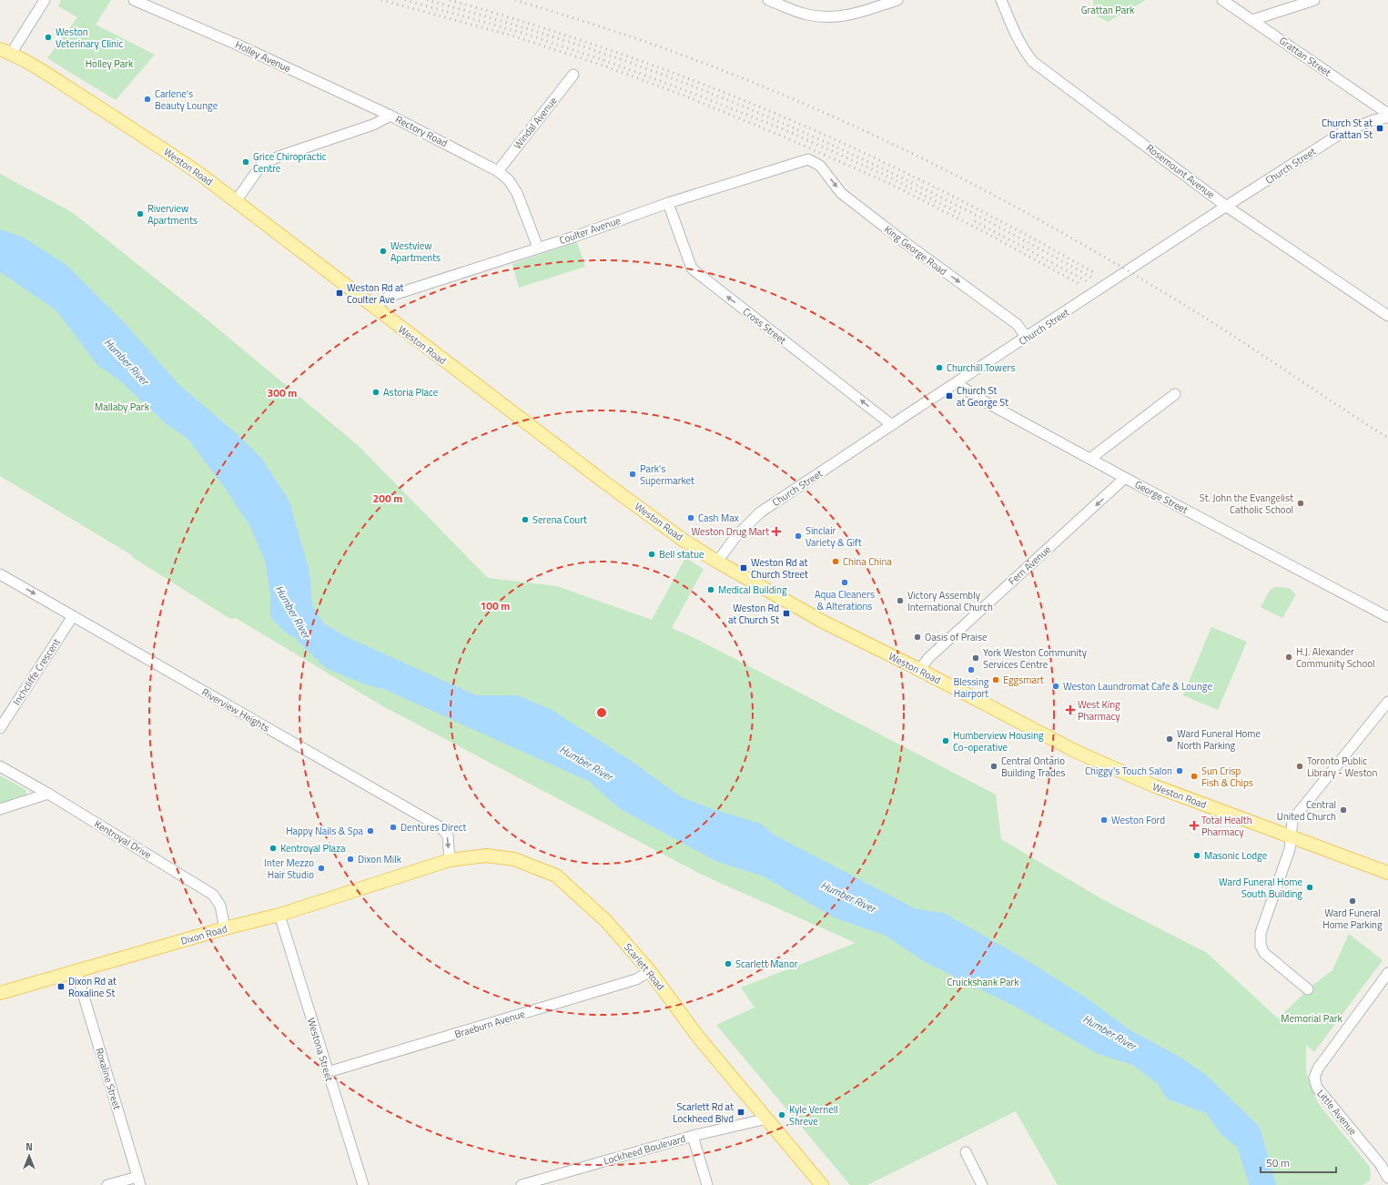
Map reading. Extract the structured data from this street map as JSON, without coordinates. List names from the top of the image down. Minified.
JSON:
{"streets":{"main road":["Weston Road","Dixon Road","Scarlett Road"],"street":["Holley Avenue","Grattan Street","Windal Avenue","Rectory Road","Church Street","Rosemount Avenue","Coulter Avenue","King George Road","Cross Street","George Street","Fern Avenue","Inchcliffe Crescent","Riverview Heights","Kentroyal Drive","Braeburn Avenue","Westona Street","Roxaline Street","Little Avenue","Lockheed Boulevard"]},"crossings":[["Holley Avenue","Rectory Road"],["Windal Avenue","Rectory Road"],["Rectory Road","Weston Road"],["Rectory Road","Coulter Avenue"],["Church Street","Weston Road"],["Church Street","Rosemount Avenue"],["Church Street","King George Road"],["Church Street","Cross Street"],["Church Street","George Street"],["Weston Road","Coulter Avenue"],["Weston Road","Fern Avenue"],["Coulter Avenue","King George Road"],["Coulter Avenue","Cross Street"],["George Street","Fern Avenue"],["Inchcliffe Crescent","Riverview Heights"],["Riverview Heights","Scarlett Road"],["Kentroyal Drive","Dixon Road"],["Dixon Road","Scarlett Road"],["Dixon Road","Westona Street"],["Dixon Road","Roxaline Street"],["Scarlett Road","Braeburn Avenue"],["Scarlett Road","Lockheed Boulevard"],["Braeburn Avenue","Westona Street"]],"one_way":["King George Road","Cross Street","Fern Avenue","Riverview Heights"],"water":["Humber River"],"parks":["Grattan Park","Holley Park","Mallaby Park","Cruickshank Park","Memorial Park"],"places":{"other":["Weston Veterinary Clinic","Carlene's Beauty Lounge","Grice Chiropractic Centre","Riverview Apartments","Westview Apartments","Churchill Towers","Astoria Place","Park's Supermarket","St. John the Evangelist Catholic School","Cash Max","Serena Court","Sinclair Variety & Gift","Bell statue","China China","Aqua Cleaners & Alterations","Medical Building","Victory Assembly International Church","Oasis of Praise","H.J. Alexander Community School","York Weston Community Services Centre","Blessing Hairport","Eggsmart","Weston Laundromat Cafe & Lounge","Ward Funeral Home North Parking","Humberview Housing Co-operative","Central Ontario Building Trades","Toronto Public Library - Weston","Chiggy's Touch Salon","Sun Crisp Fish & Chips","Central United Church","Weston Ford","Dentures Direct","Happy Nails & Spa","Kentroyal Plaza","Masonic Lodge","Dixon Milk","Inter Mezzo Hair Studio","Ward Funeral Home South Building","Ward Funeral Home Parking","Scarlett Manor","Kyle Vernell Shreve"],"transit":["Church St at Grattan St","Weston Rd at Coulter Ave","Church St at George St","Weston Rd at Church Street","Weston Rd at Church St","Dixon Rd at Roxaline St","Scarlett Rd at Lockheed Blvd"],"health":["Weston Drug Mart","West King Pharmacy","Total Health Pharmacy"]},"scale_bar":"50 m","north":"top","rings":["300 m","200 m","100 m"]}
